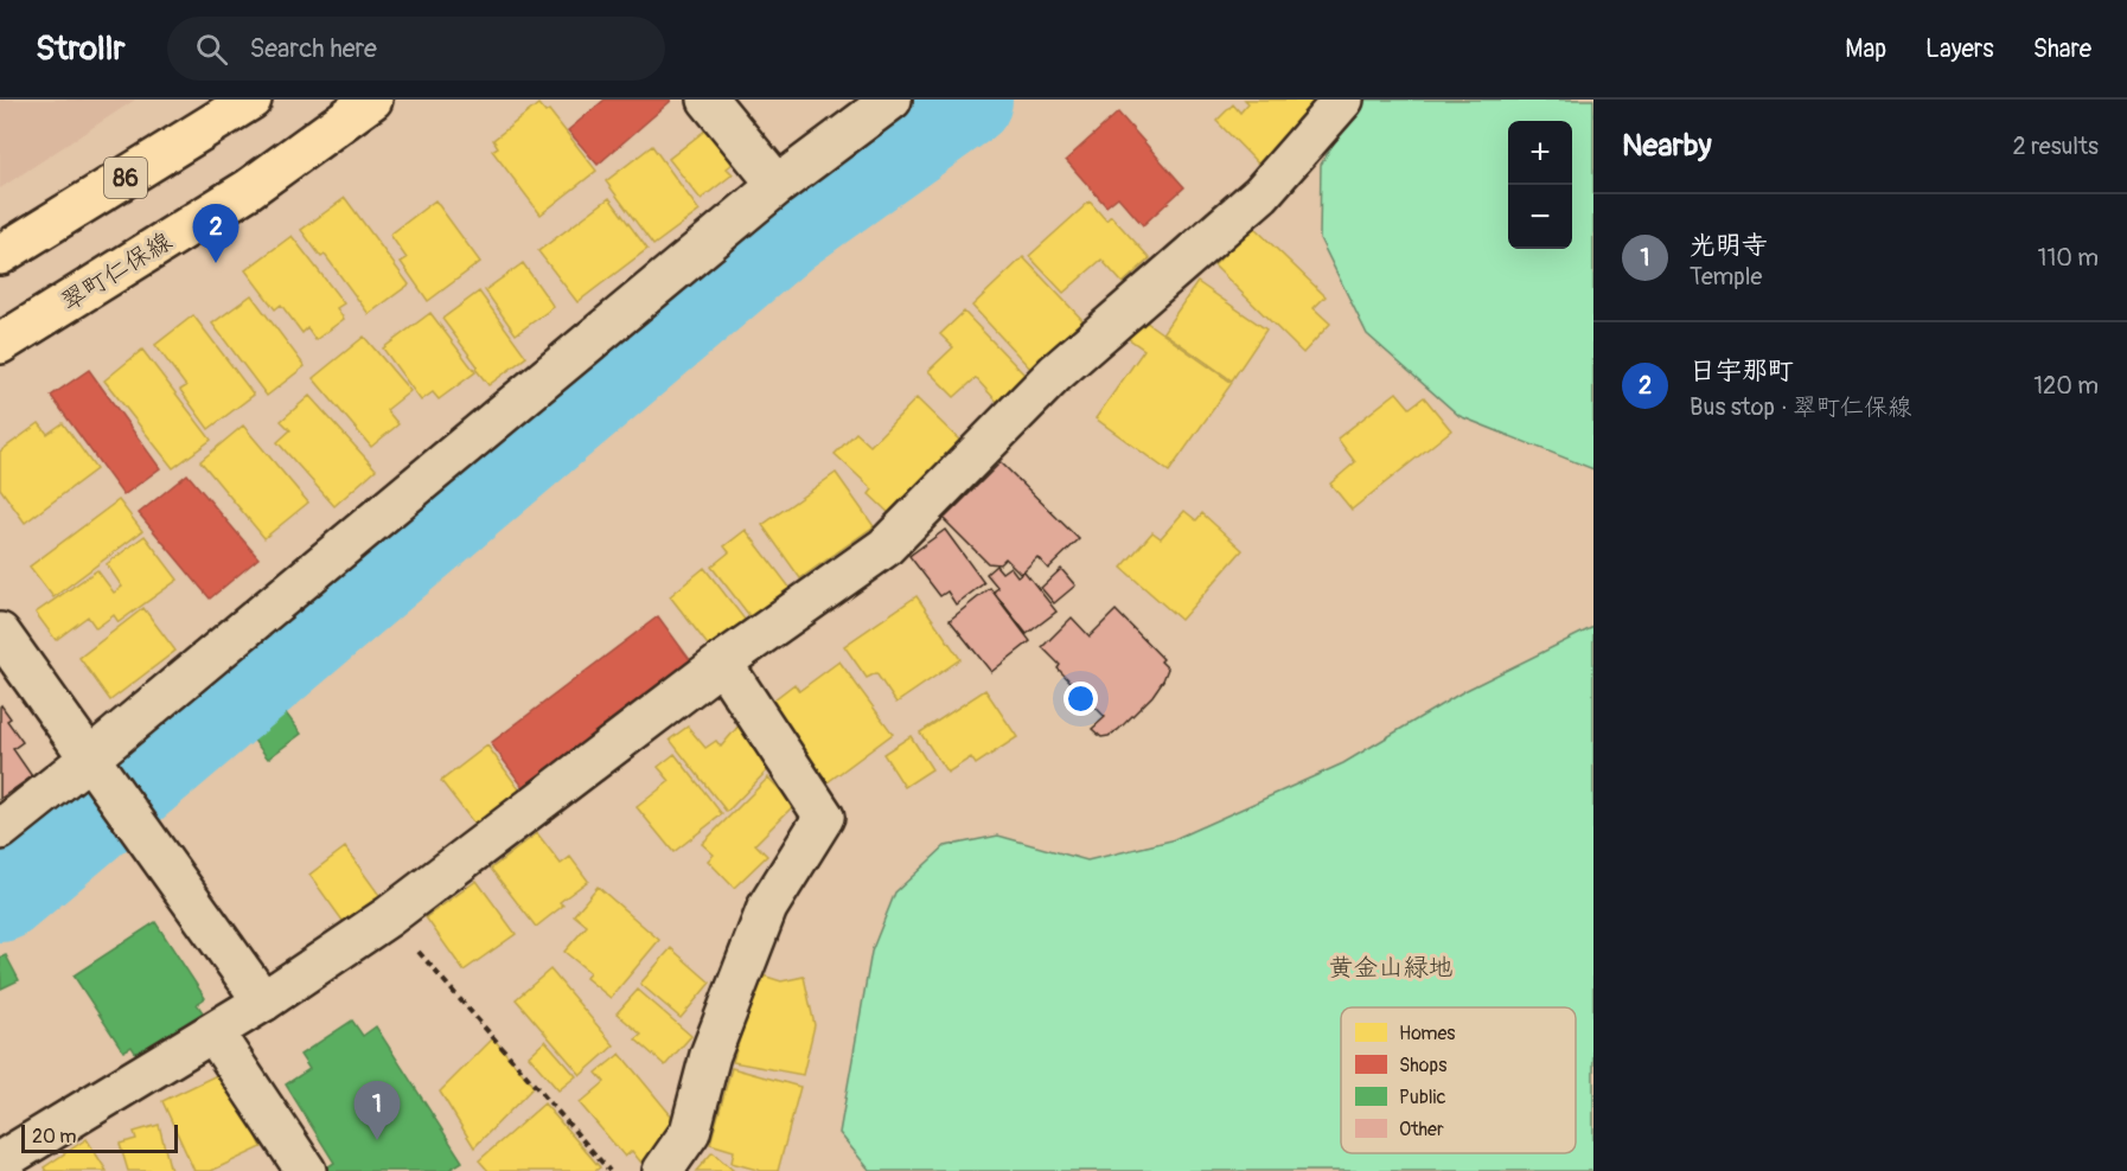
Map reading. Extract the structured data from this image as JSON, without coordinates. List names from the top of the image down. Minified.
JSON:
{"streets":{"main road":["86","翠町仁保線"]},"parks":["黄金山緑地"],"legend":["Homes","Shops","Public","Other"],"scale_bar":"20 m","page":{"header":"Strollr","search":"Search here","nav":["Map","Layers","Share"],"heading":["Nearby","2 results"],"map_buttons":["+","−"],"list":[{"mark":"1","name":"光明寺","note":"Temple","value":"110 m"},{"mark":"2","name":"日宇那町","note":"Bus stop · 翠町仁保線","value":"120 m"}],"pins":["2","1"],"scale":"20 m"}}
